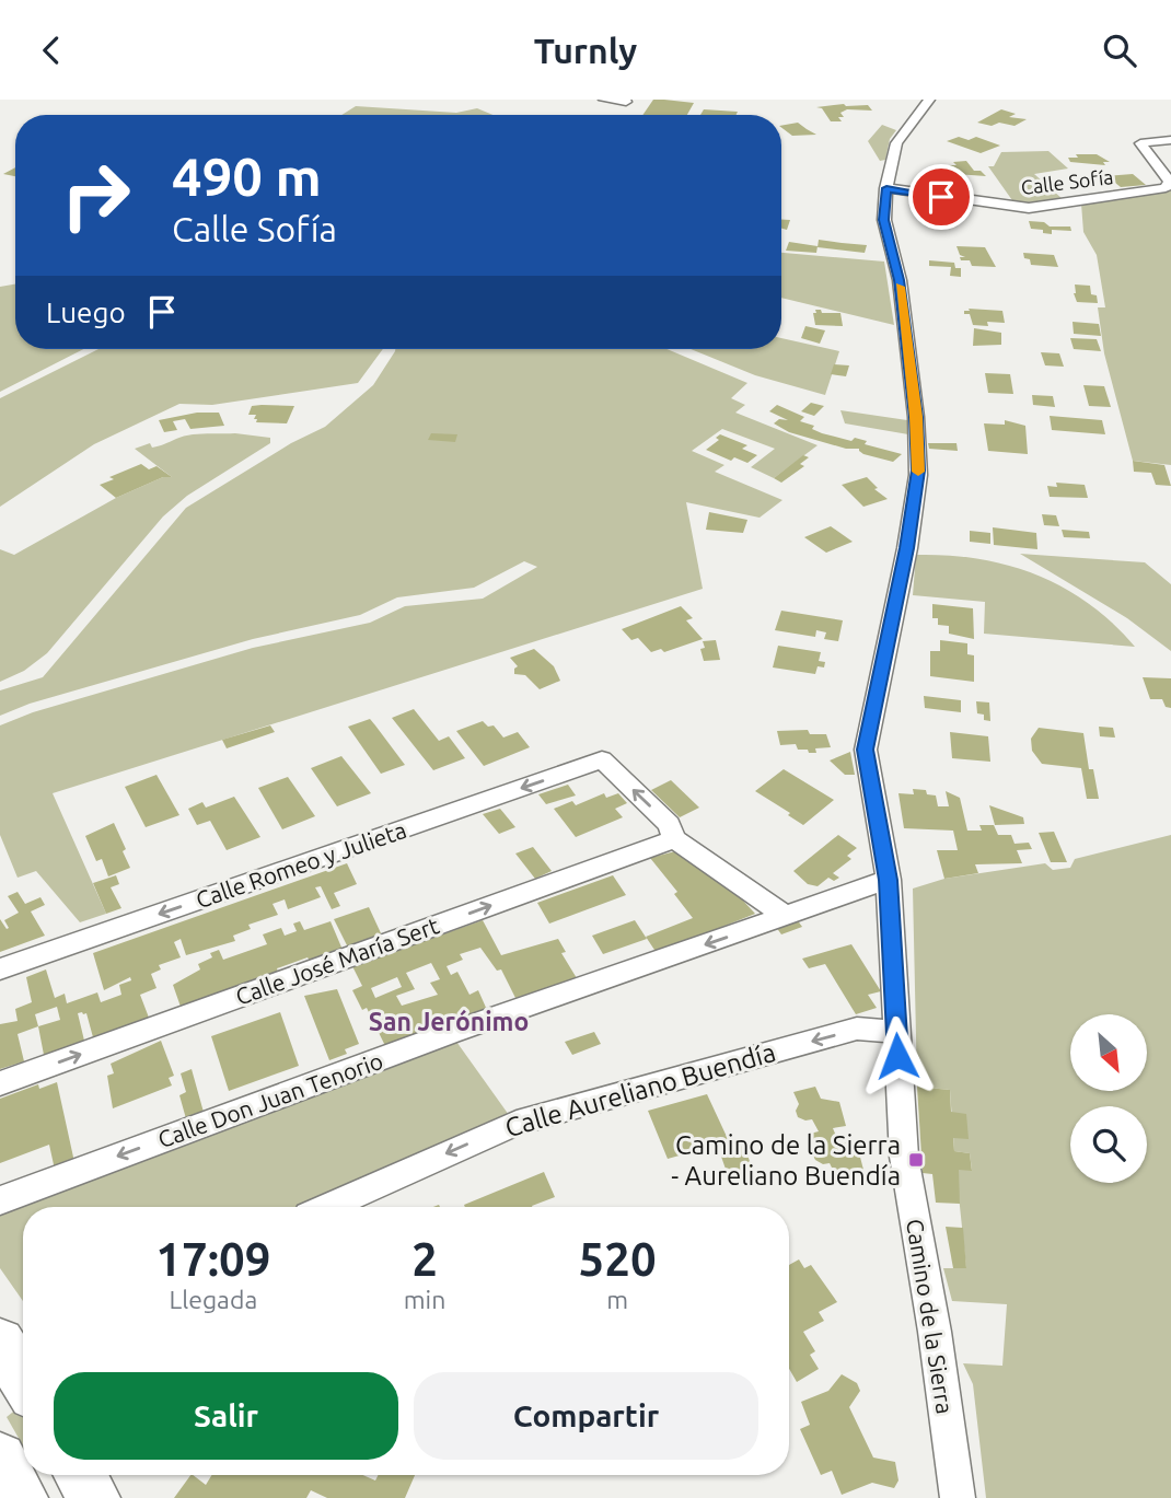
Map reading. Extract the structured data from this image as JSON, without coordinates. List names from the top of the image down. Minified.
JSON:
{"streets":{"street":["Calle Sofía","Calle Romeo y Julieta","Calle José María Sert","Calle Aureliano Buendía","Calle Don Juan Tenorio","Camino de la Sierra"]},"crossings":[["Calle Sofía","Camino de la Sierra"],["Calle Romeo y Julieta","Calle José María Sert"],["Calle Aureliano Buendía","Camino de la Sierra"],["Calle Don Juan Tenorio","Camino de la Sierra"]],"one_way":["Calle Romeo y Julieta","Calle José María Sert","Calle Aureliano Buendía","Calle Don Juan Tenorio"],"districts":["San Jerónimo"],"places":{"transit":["Camino de la Sierra - Aureliano Buendía"]},"north":"bottom right","page":{"header":"Turnly","turn":["490 m","Calle Sofía"],"then":"Luego","eta":["17:09","Llegada","2","min","520","m"],"buttons":["Salir","Compartir"]}}
